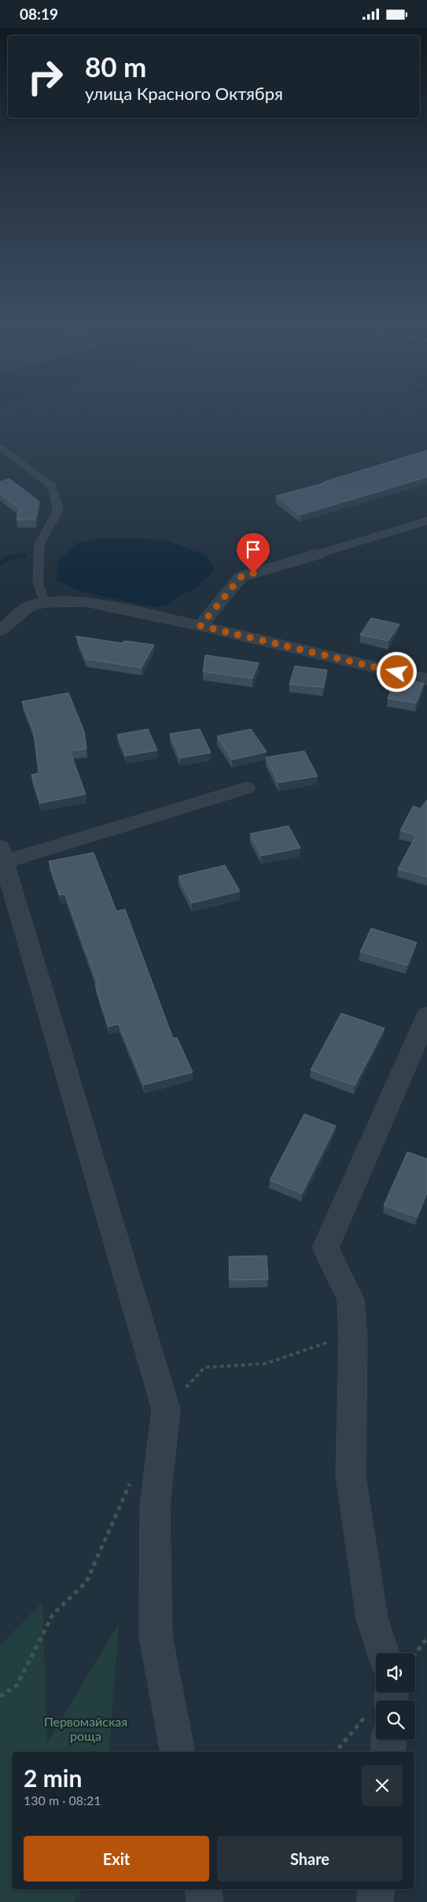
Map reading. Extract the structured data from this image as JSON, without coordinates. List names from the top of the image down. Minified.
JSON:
{"parks":["Первомайская роща"],"page":{"status":"08:19","turn":["80 m","улица Красного Октября"],"heading":["2 min","130 m · 08:21"],"buttons":["Exit","Share"]}}
